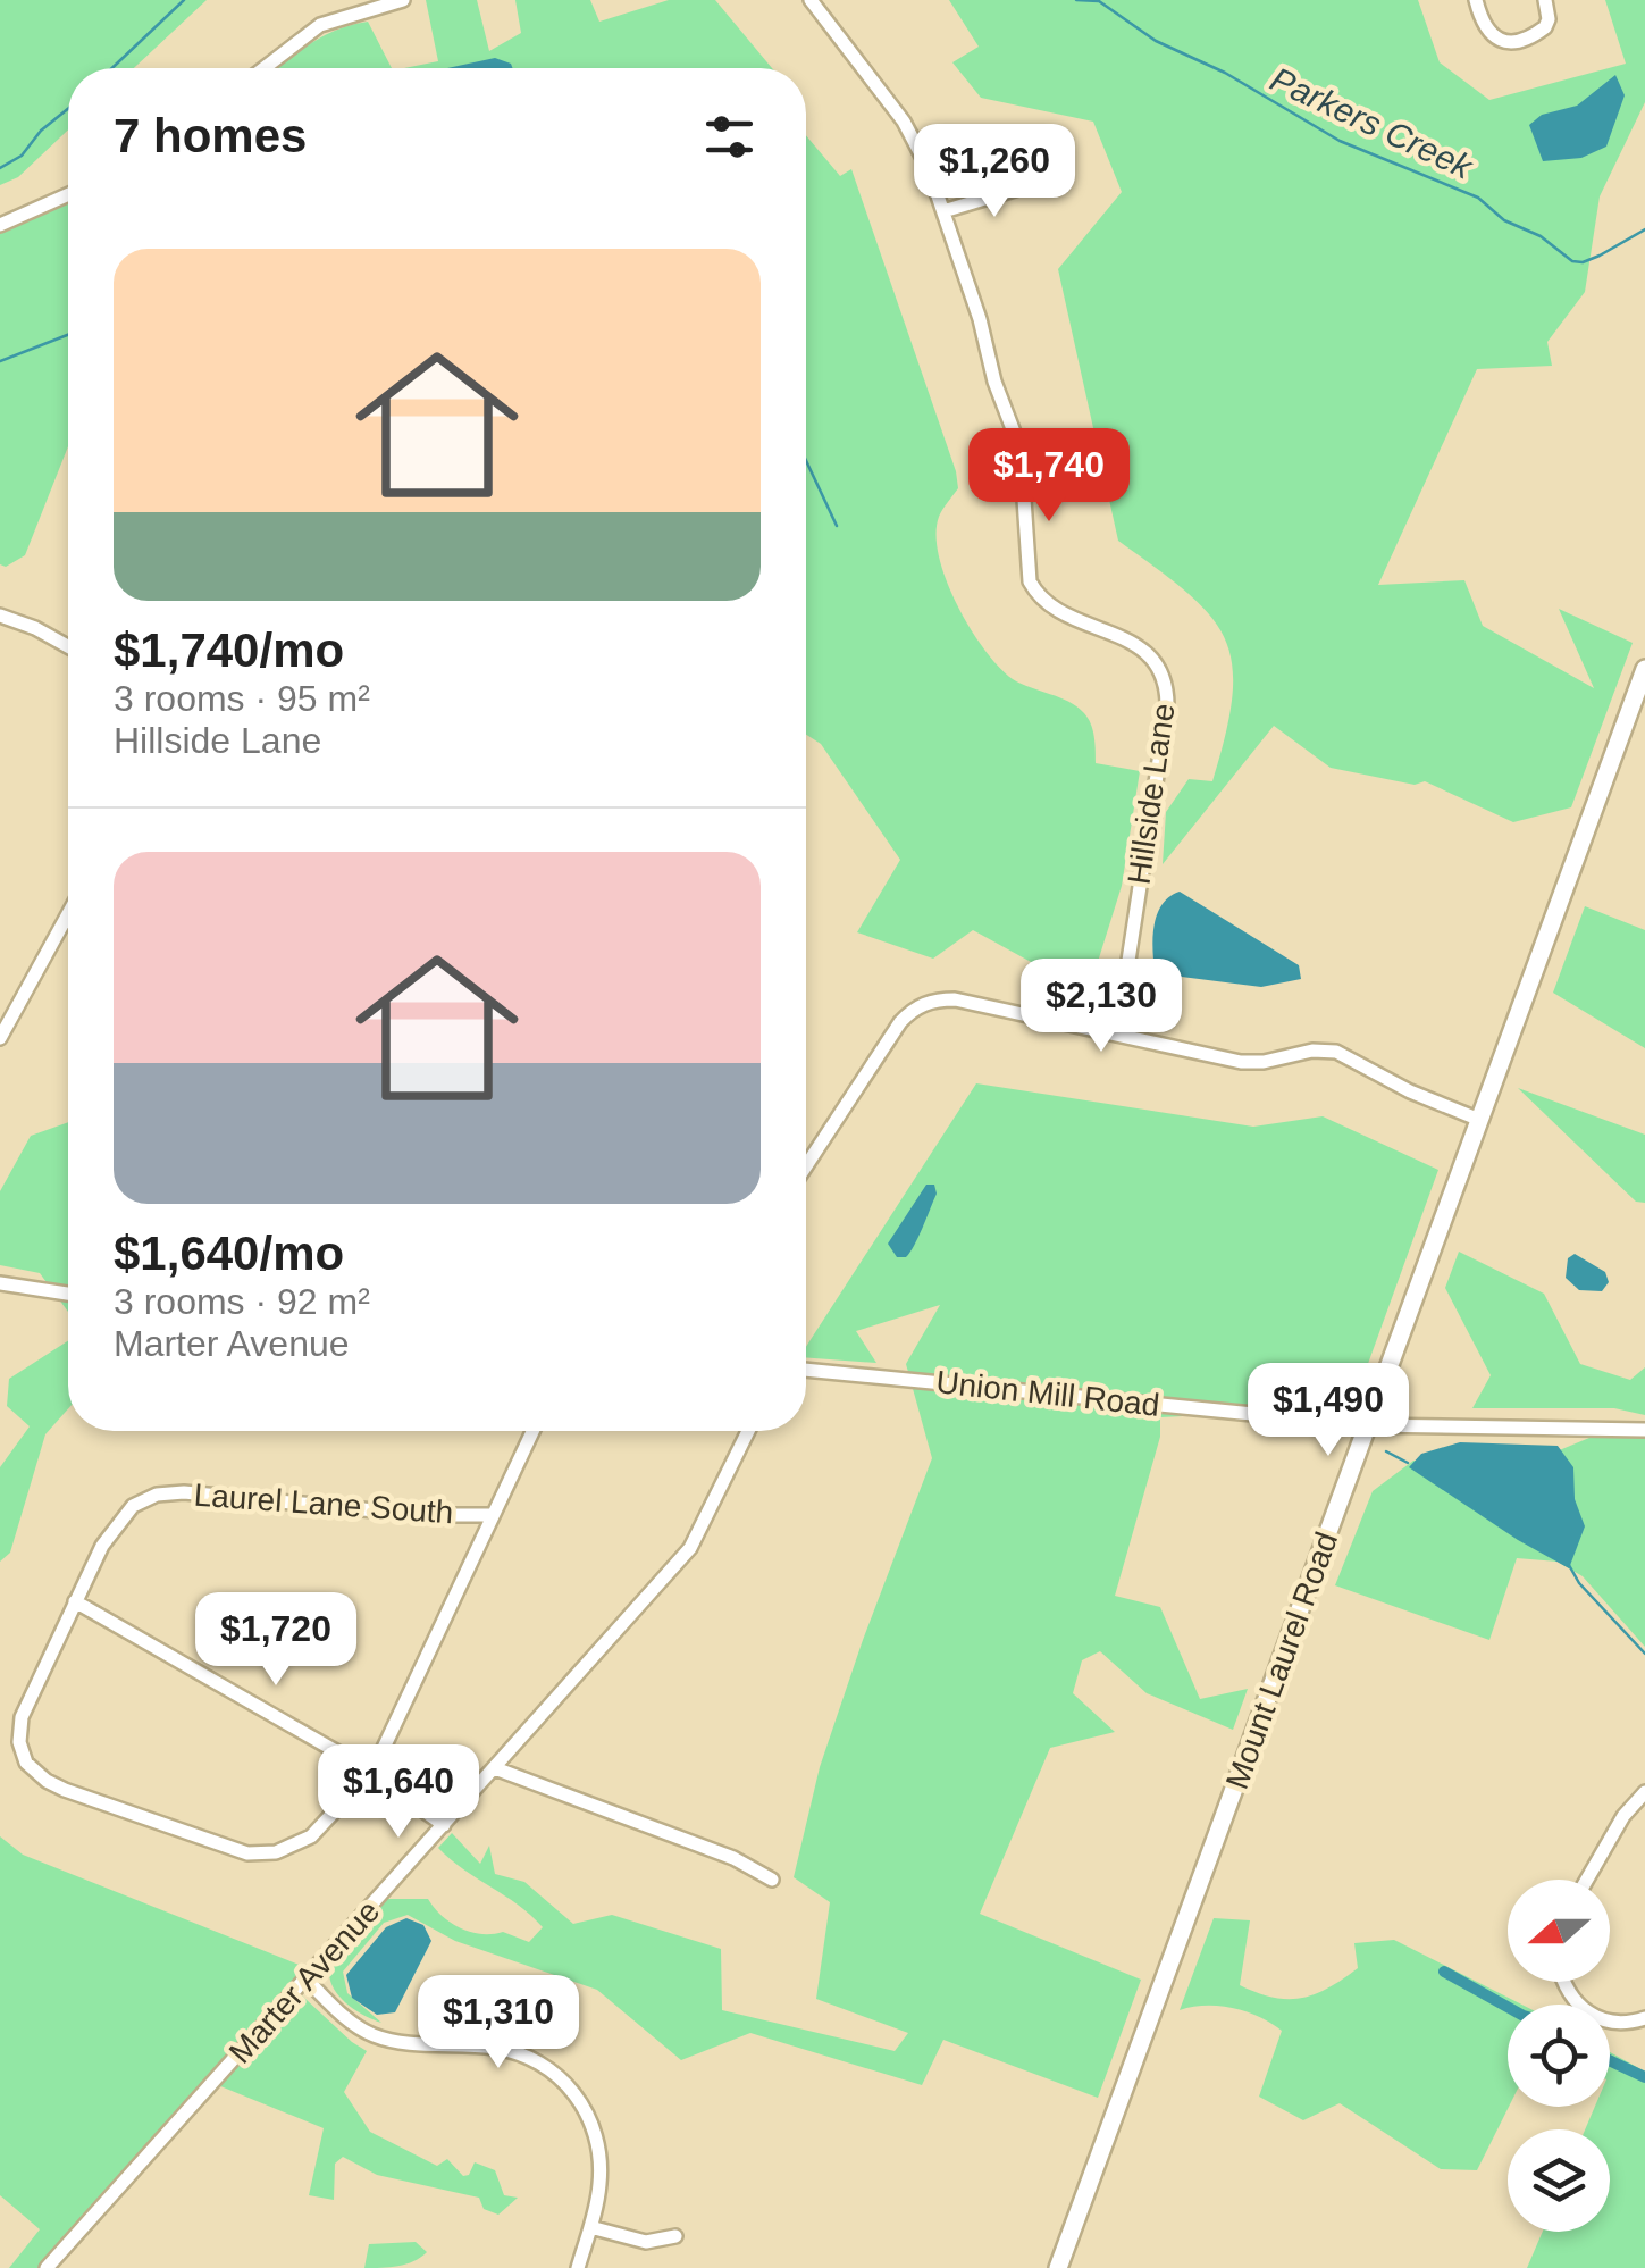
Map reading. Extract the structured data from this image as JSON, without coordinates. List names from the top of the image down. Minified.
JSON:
{"streets":{"main road":["Mount Laurel Road"],"street":["Hillside Lane","Union Mill Road","Laurel Lane South","Marter Avenue"]},"crossings":[["Union Mill Road","Mount Laurel Road"]],"water":["Parkers Creek"],"north":"left","page":{"heading":"7 homes","price":["$1,260","$1,740","$2,130","$1,490","$1,720","$1,640","$1,310"],"list":[{"name":"$1,740/mo","note":"3 rooms · 95 m² · Hillside Lane"},{"name":"$1,640/mo","note":"3 rooms · 92 m² · Marter Avenue"}]}}
